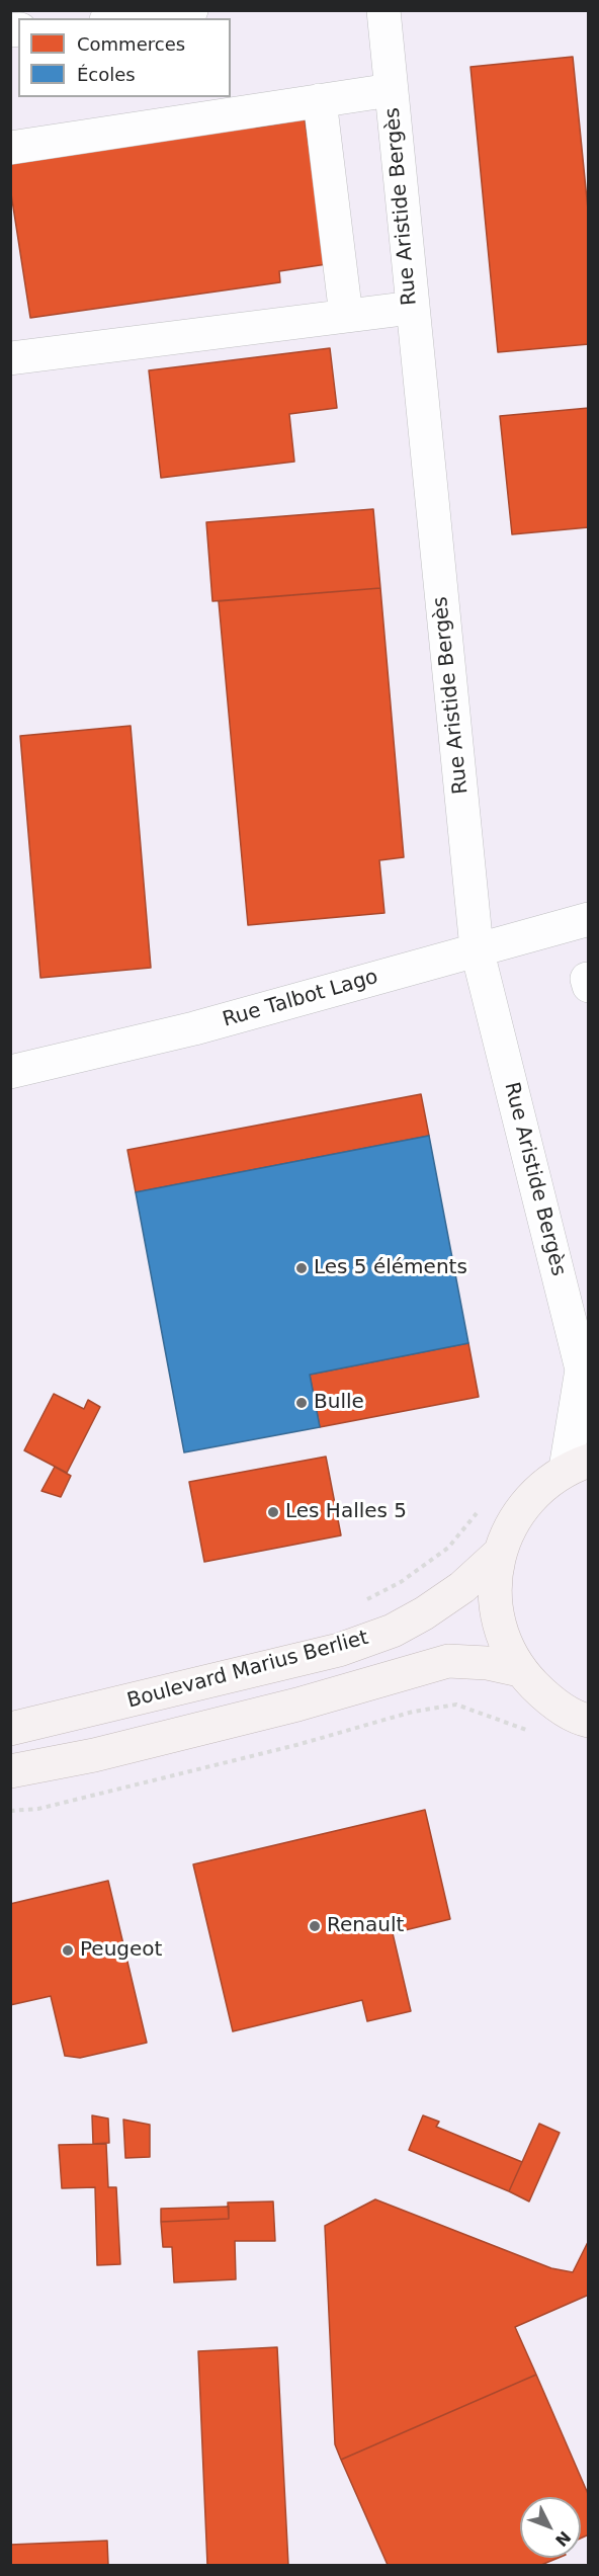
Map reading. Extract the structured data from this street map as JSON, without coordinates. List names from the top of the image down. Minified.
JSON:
{"streets":{"main road":["Boulevard Marius Berliet"],"street":["Rue Aristide Bergès","Rue Talbot Lago"]},"crossings":[["Rue Aristide Bergès","Rue Talbot Lago"]],"places":["Les 5 éléments","Bulle","Les Halles 5","Renault","Peugeot"],"legend":["Commerces","Écoles"],"north":"bottom right"}
